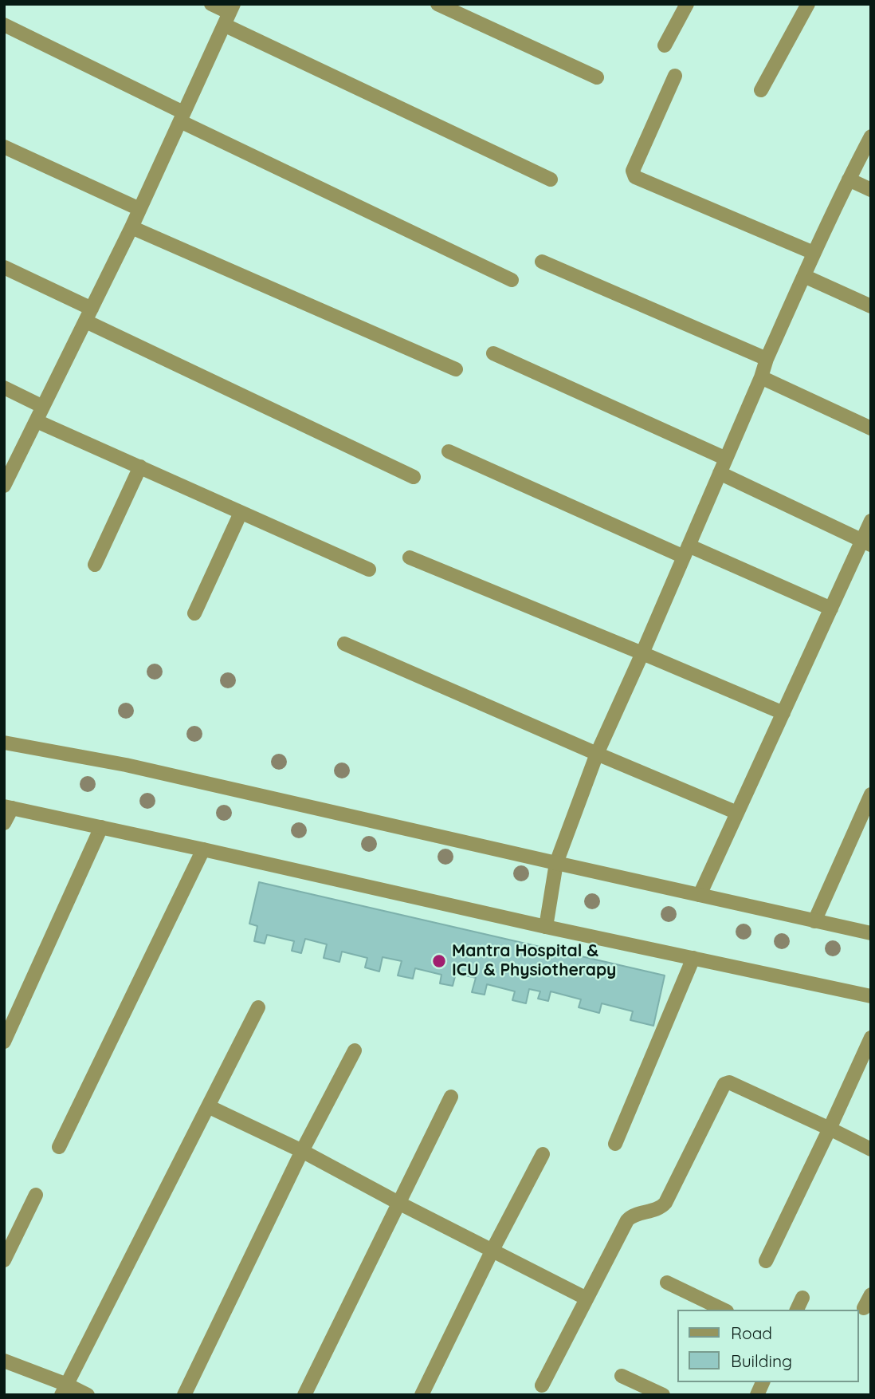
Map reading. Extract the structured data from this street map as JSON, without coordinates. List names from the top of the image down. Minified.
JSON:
{"places":["Mantra Hospital & ICU & Physiotherapy"],"legend":["Road","Building"]}
